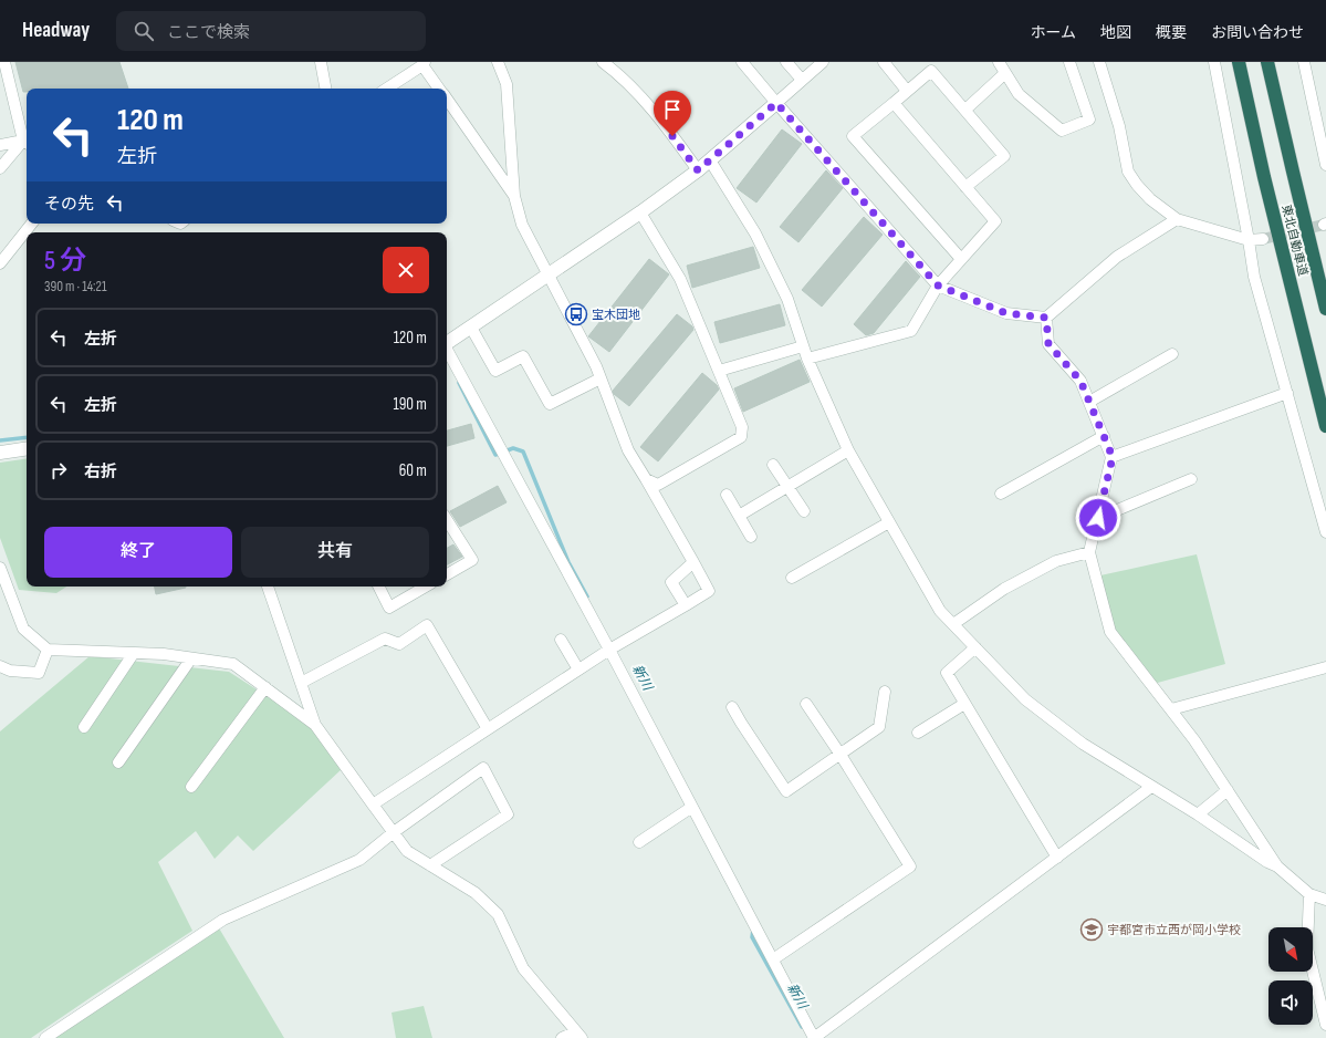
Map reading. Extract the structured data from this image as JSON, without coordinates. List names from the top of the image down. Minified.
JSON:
{"streets":{"highway":["東北自動車道"]},"water":["新川"],"places":{"bus stop":["宝木団地"],"school or university":["宇都宮市立西が岡小学校"]},"north":"bottom right","page":{"header":"Headway","search":"ここで検索","nav":["ホーム","地図","概要","お問い合わせ"],"turn":["120 m","左折"],"then":"その先","heading":["5 分","390 m · 14:21"],"list":[{"name":"左折","value":"120 m"},{"name":"左折","value":"190 m"},{"name":"右折","value":"60 m"}],"buttons":["終了","共有"]}}
